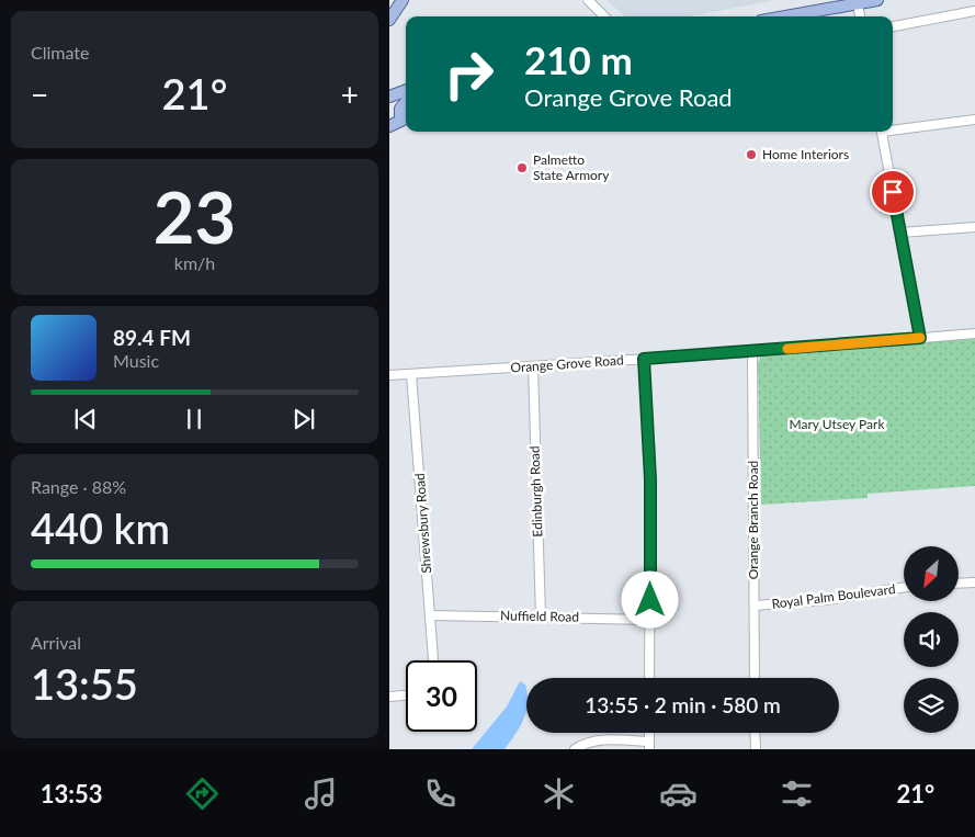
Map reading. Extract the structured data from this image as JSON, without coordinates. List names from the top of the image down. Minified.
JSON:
{"streets":{"street":["Orange Grove Road","Edinburgh Road","Orange Branch Road","Shrewsbury Road","Royal Palm Boulevard","Nuffield Road"]},"crossings":[["Orange Grove Road","Edinburgh Road"],["Orange Grove Road","Orange Branch Road"],["Orange Grove Road","Shrewsbury Road"],["Edinburgh Road","Nuffield Road"],["Orange Branch Road","Royal Palm Boulevard"],["Shrewsbury Road","Nuffield Road"]],"parks":["Mary Utsey Park"],"places":["Home Interiors","Palmetto State Armory"],"north":"bottom left","page":{"tile":["Climate",["23","km/h"],["Range · 88%","440 km"],["Arrival","13:55"]],"turn":["210 m","Orange Grove Road"],"heat":["−","21°","+"],"song":["89.4 FM","Music"],"limit":"30","trip":"13:55 · 2 min · 580 m","tabs":["13:53","21°"]}}
